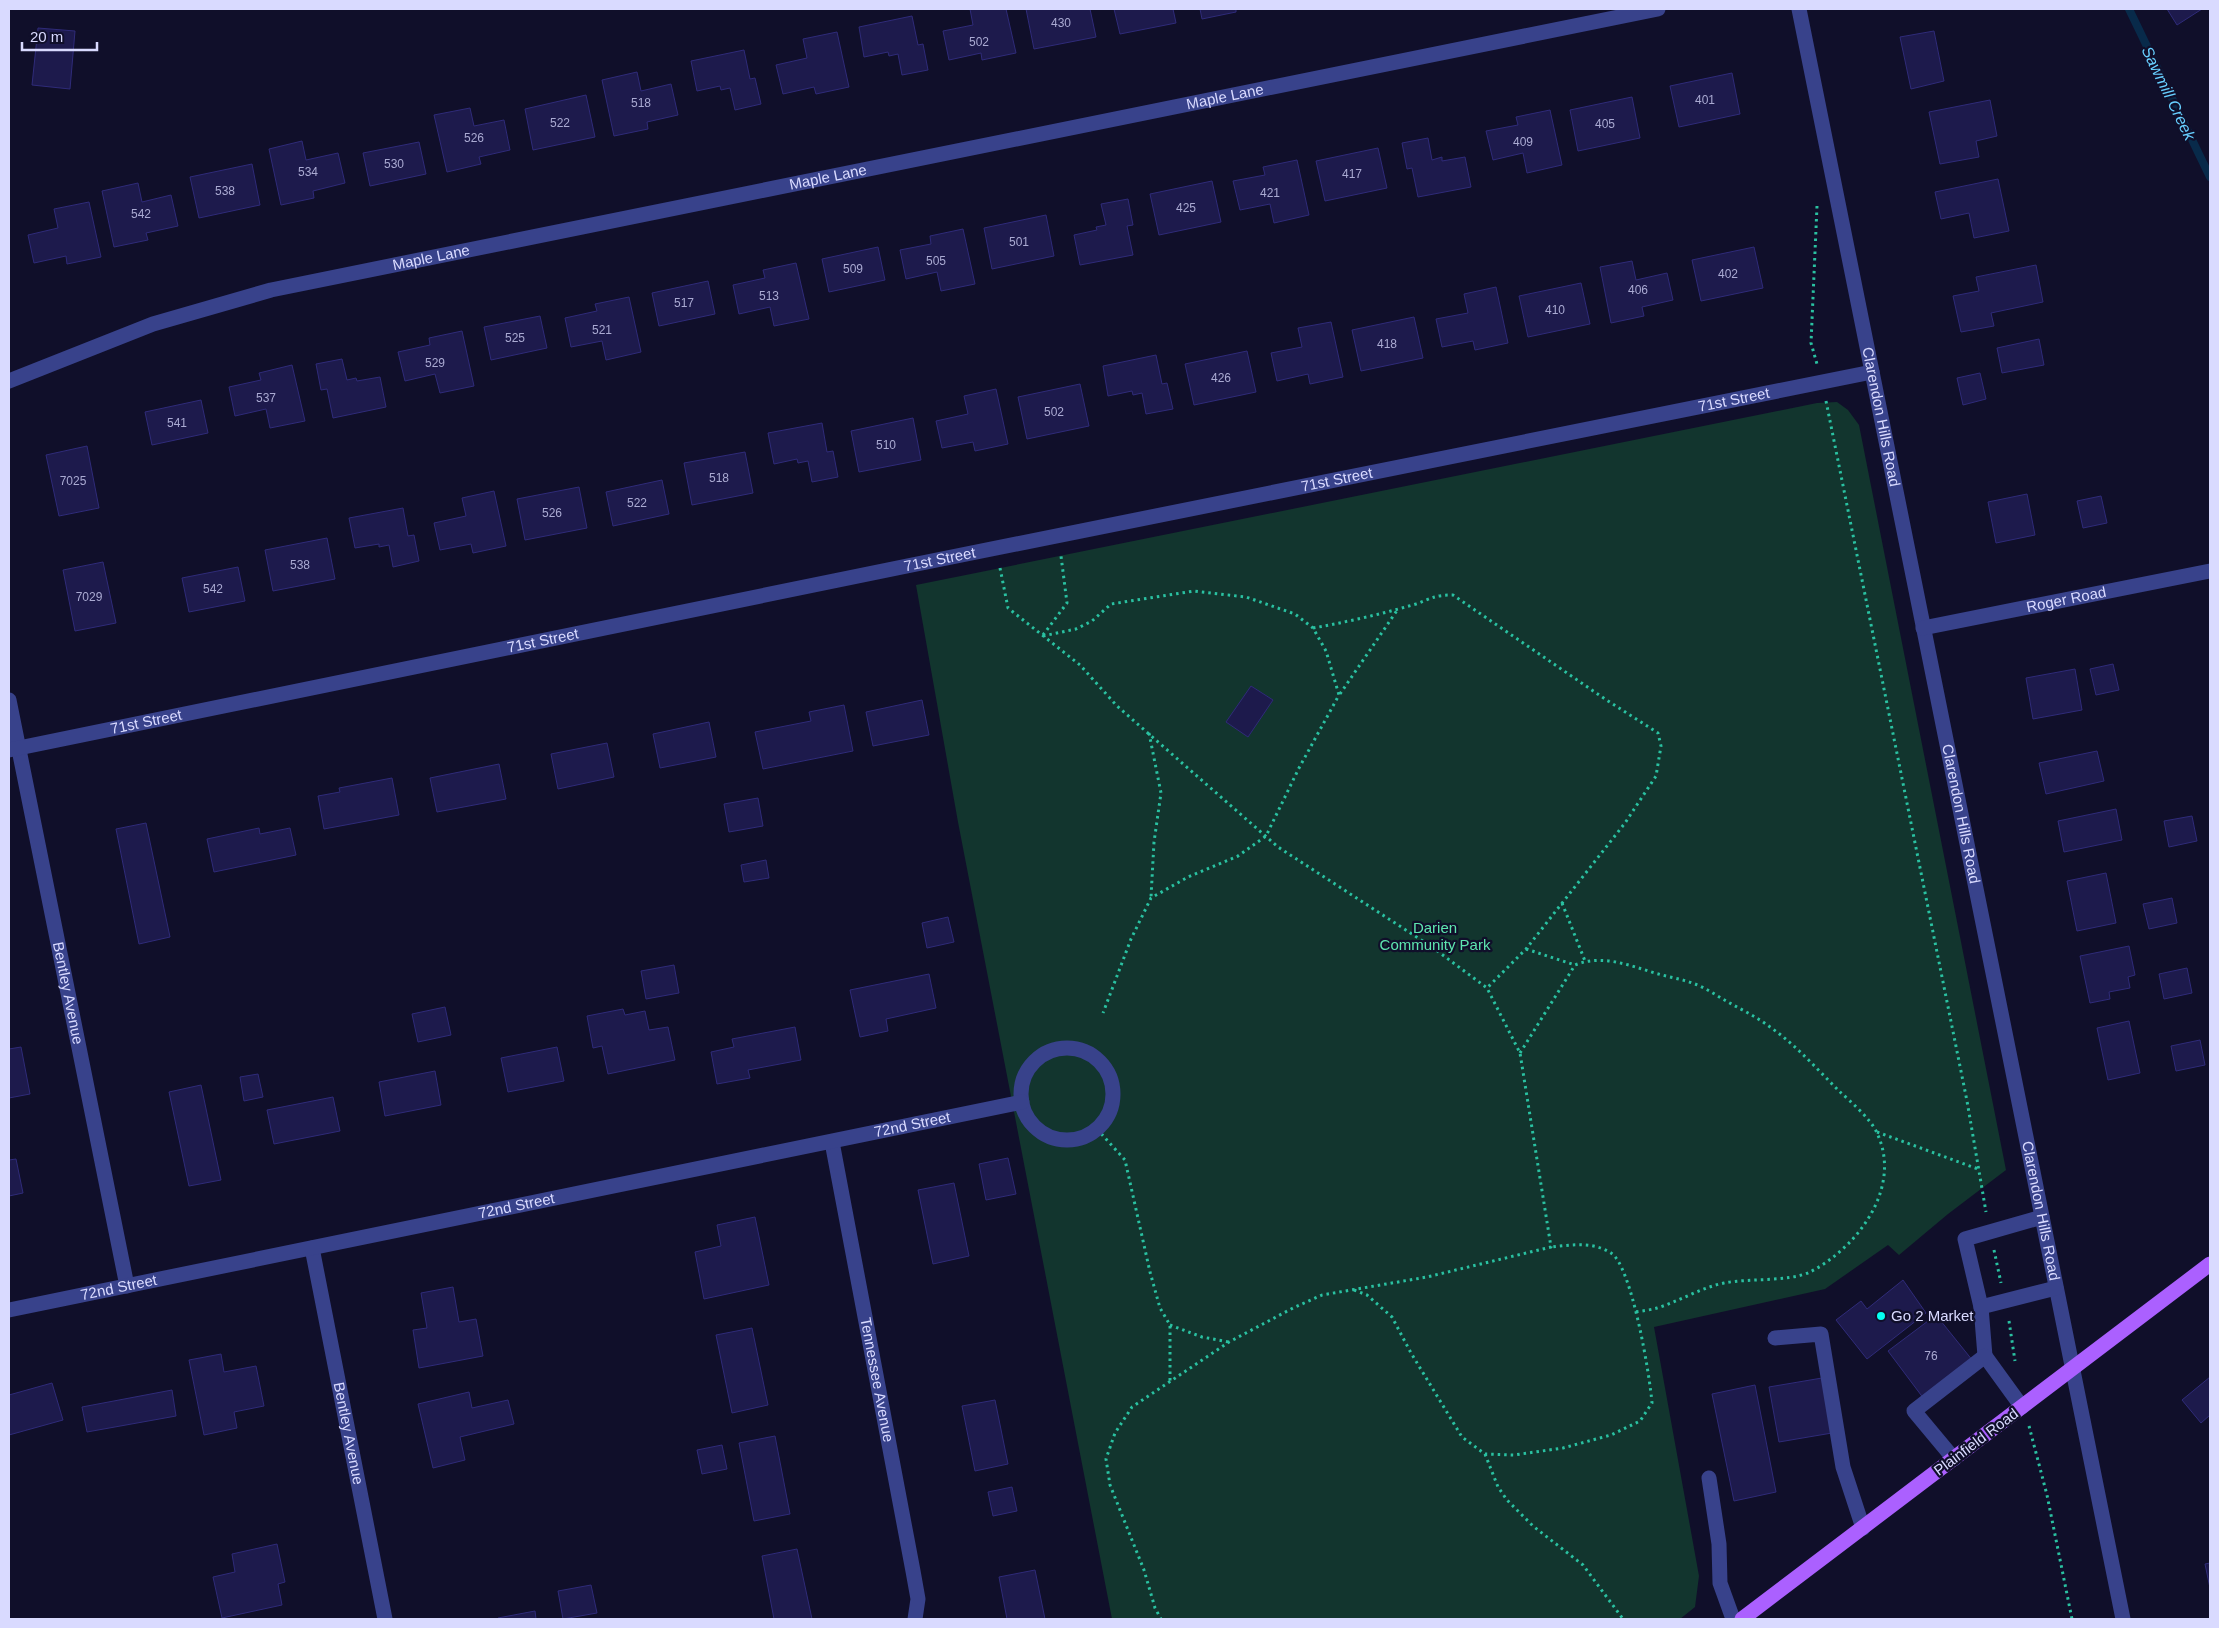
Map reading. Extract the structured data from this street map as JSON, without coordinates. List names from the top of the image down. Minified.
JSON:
{"streets":{"main road":["Plainfield Road"],"street":["Maple Lane","71st Street","Clarendon Hills Road","Roger Road","Bentley Avenue","72nd Street","Tennessee Avenue"]},"crossings":[["71st Street","Clarendon Hills Road"],["71st Street","Bentley Avenue"],["Clarendon Hills Road","Roger Road"],["Clarendon Hills Road","Plainfield Road"],["Bentley Avenue","72nd Street"],["72nd Street","Tennessee Avenue"]],"water":["Sawmill Creek"],"parks":["Darien Community Park"],"places":["Go 2 Market"],"house_numbers":["430","502","401","518","522","405","526","409","530","534","417","538","421","425","542","501","505","509","402","406","513","517","410","521","525","418","529","426","537","502","541","510","518","7025","522","526","538","542","7029","76"],"scale_bar":"20 m"}
